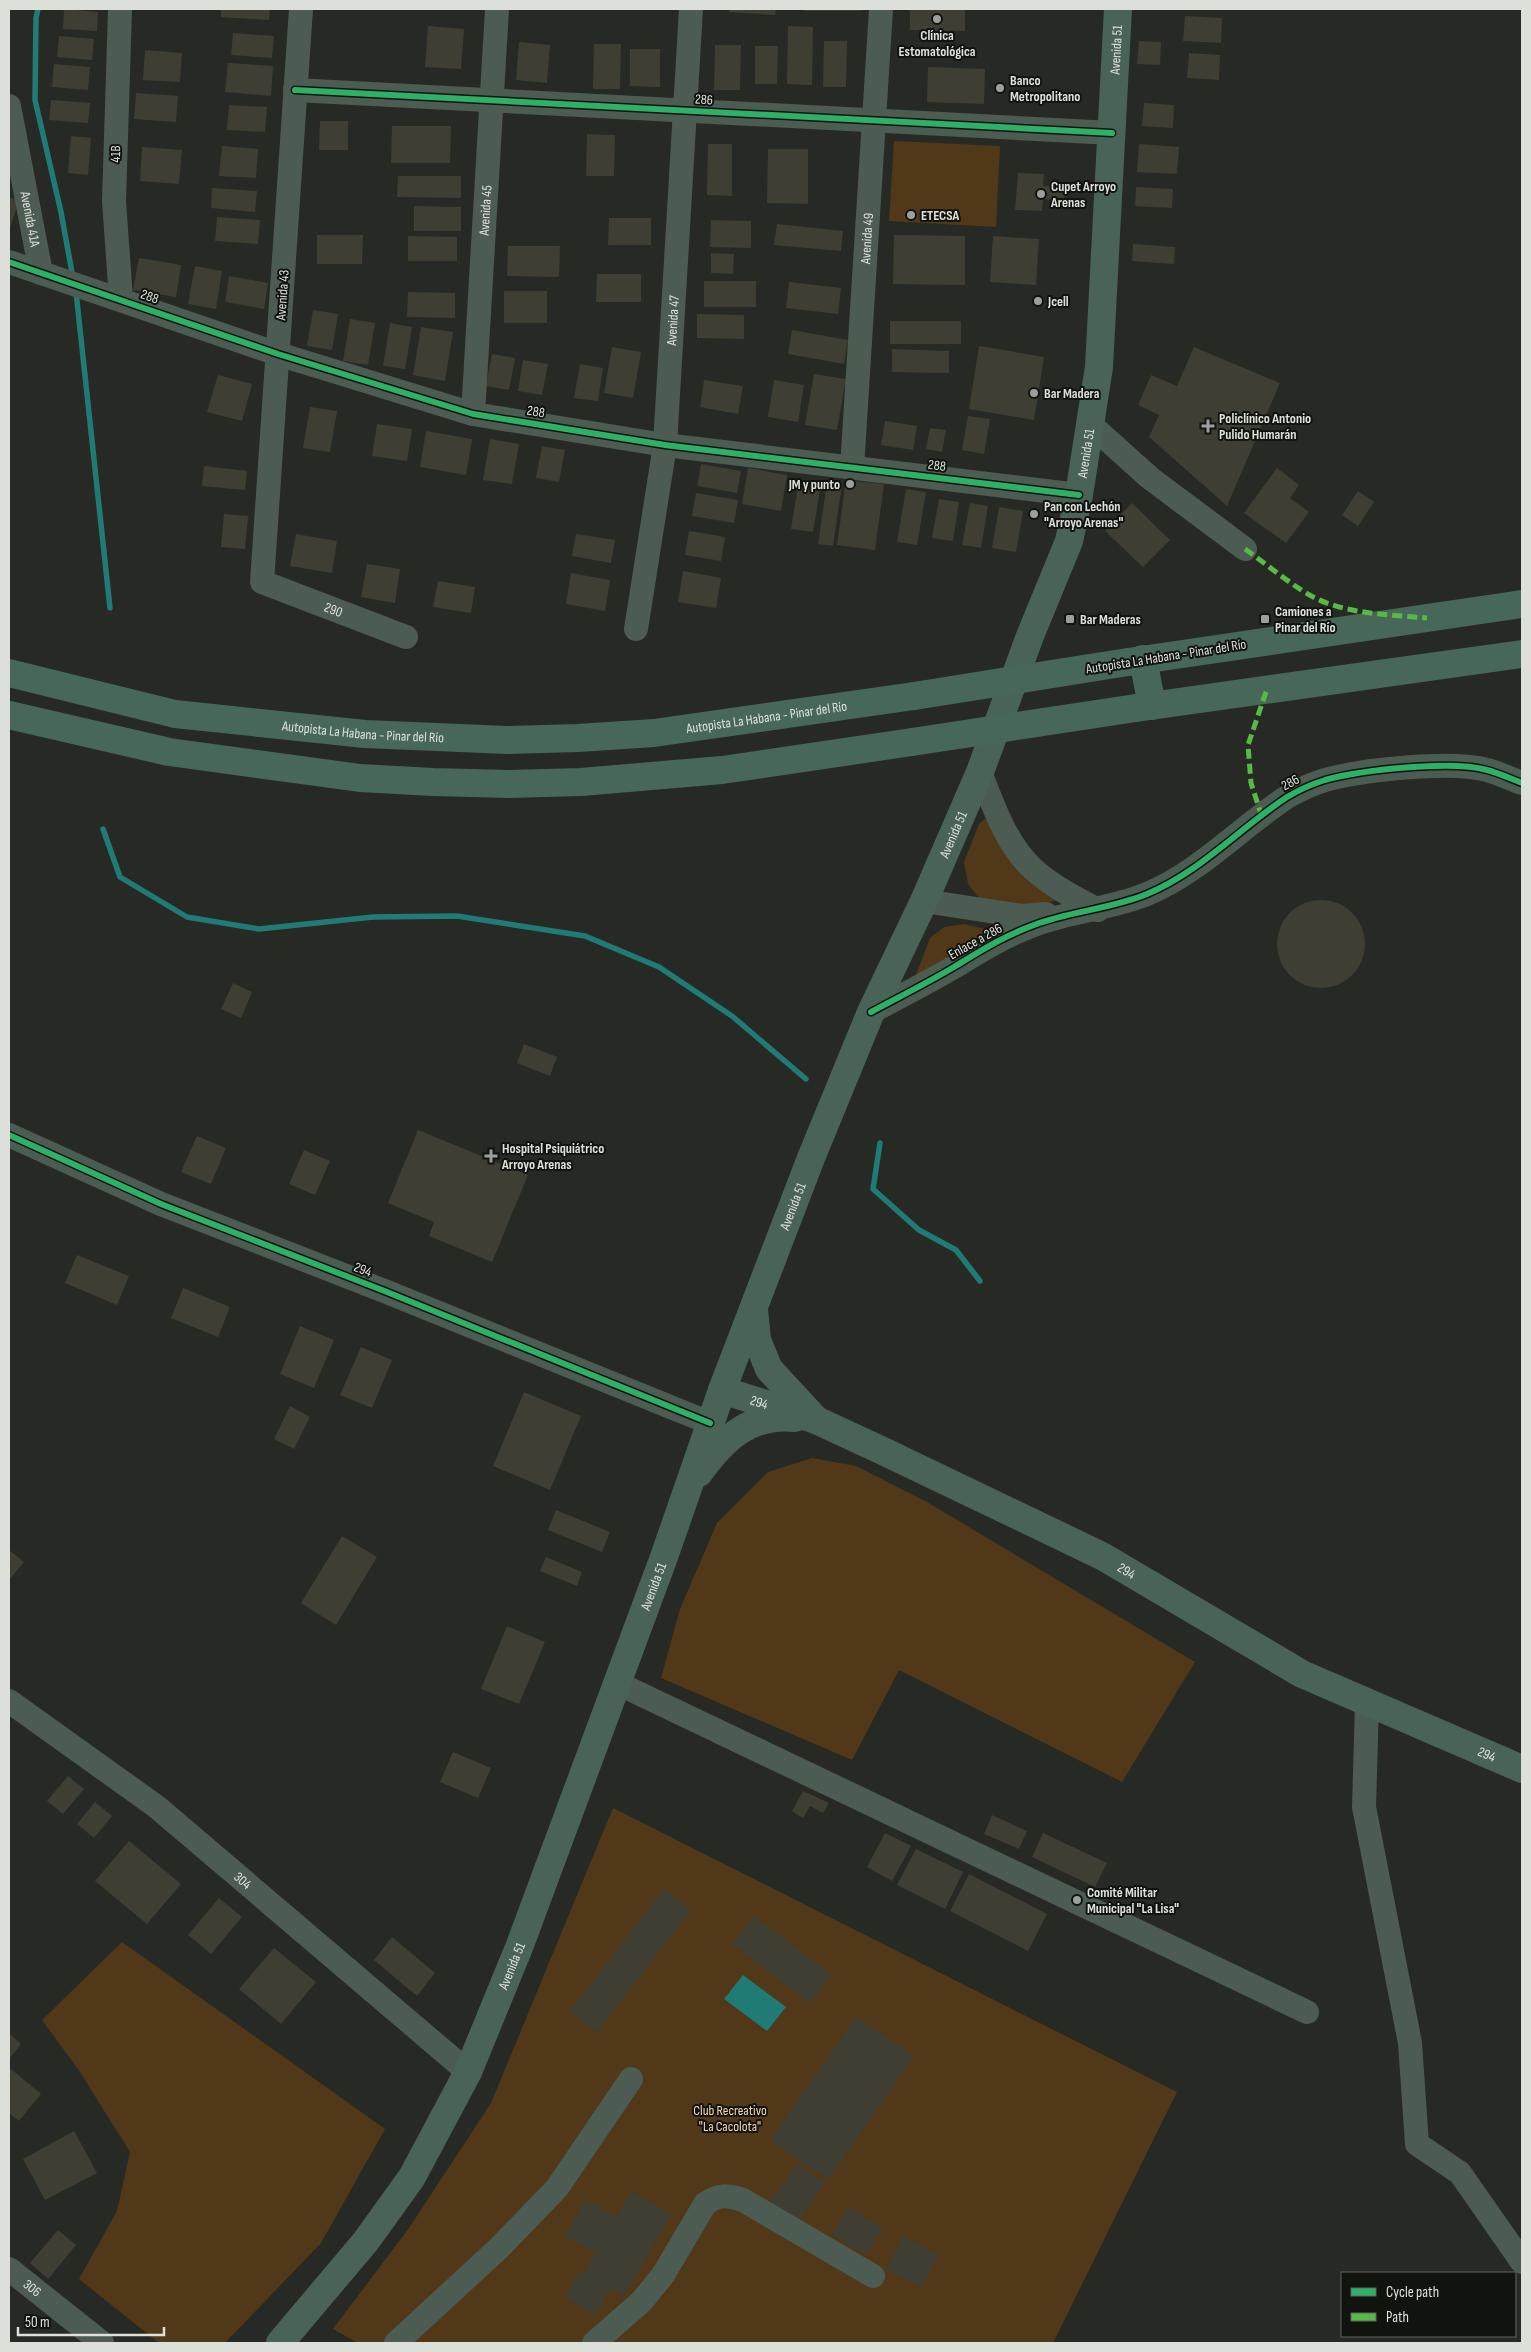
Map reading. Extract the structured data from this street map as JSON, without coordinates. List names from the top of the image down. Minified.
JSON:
{"streets":{"highway":["Autopista La Habana - Pinar del Río"],"main road":["Avenida 51","294"],"street":["286","41B","Avenida 45","Avenida 41A","Avenida 49","Avenida 43","288","Avenida 47","290","Enlace a 286","304","306"]},"crossings":[["Avenida 51","286"],["Avenida 51","288"],["Avenida 51","Enlace a 286"],["Avenida 51","294"],["Avenida 51","304"],["286","Avenida 45"],["286","Avenida 49"],["286","Avenida 43"],["286","Avenida 47"],["286","Enlace a 286"],["41B","288"],["Avenida 45","288"],["Avenida 41A","288"],["Avenida 49","288"],["Avenida 43","288"],["Avenida 43","290"],["288","Avenida 47"]],"parks":["Club Recreativo \"La Cacolota\""],"places":{"other":["Clínica Estomatológica","Banco Metropolitano","Cupet Arroyo Arenas","ETECSA","Jcell","Bar Madera","JM y punto","Pan con Lechón \"Arroyo Arenas\"","Comité Militar Municipal \"La Lisa\""],"health":["Policlínico Antonio Pulido Humarán","Hospital Psiquiátrico Arroyo Arenas"],"transit":["Bar Maderas","Camiones a Pinar del Río"]},"legend":["Cycle path","Path"],"scale_bar":"50 m"}
